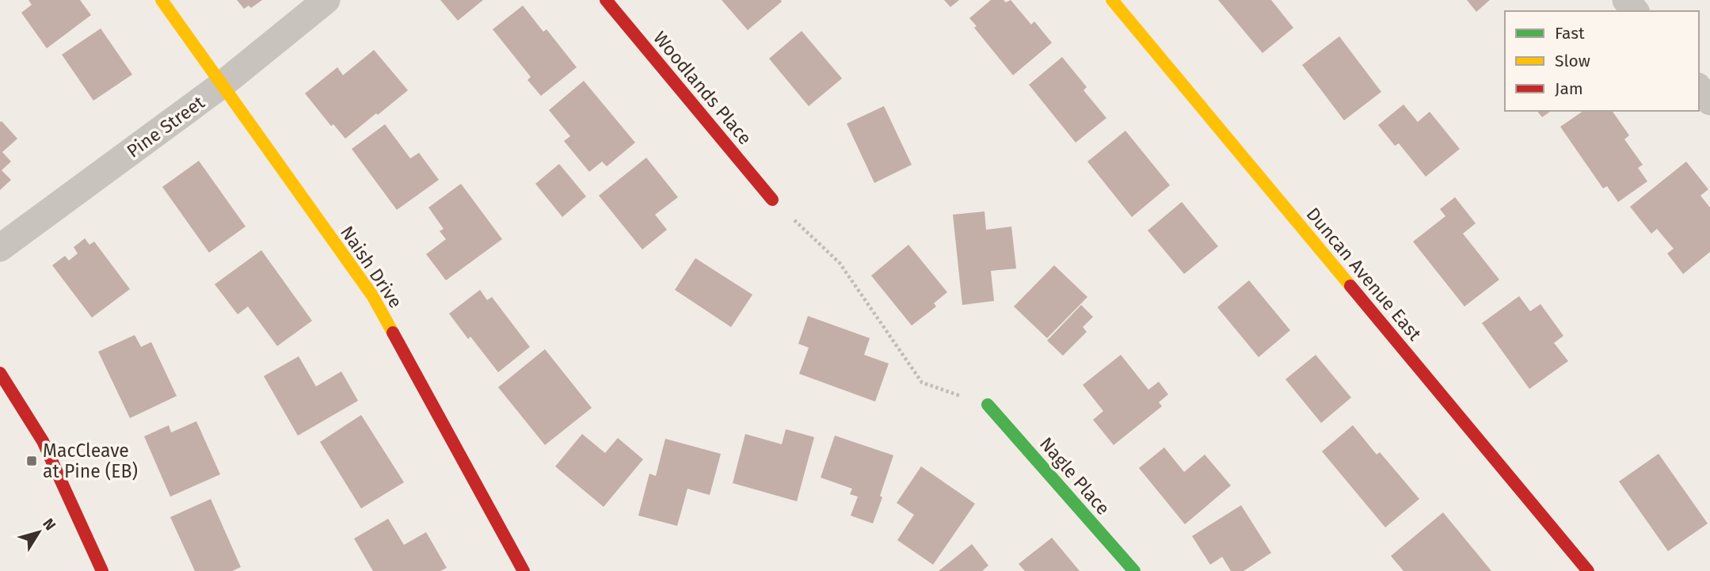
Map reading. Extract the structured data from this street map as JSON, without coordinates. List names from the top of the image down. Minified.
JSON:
{"streets":{"street":["Woodlands Place","Pine Street","Naish Drive","Duncan Avenue East","Nagle Place"]},"crossings":[["Pine Street","Naish Drive"]],"places":{"transit":["MacCleave at Pine (EB)"]},"legend":["Fast","Slow","Jam"],"north":"top right"}
